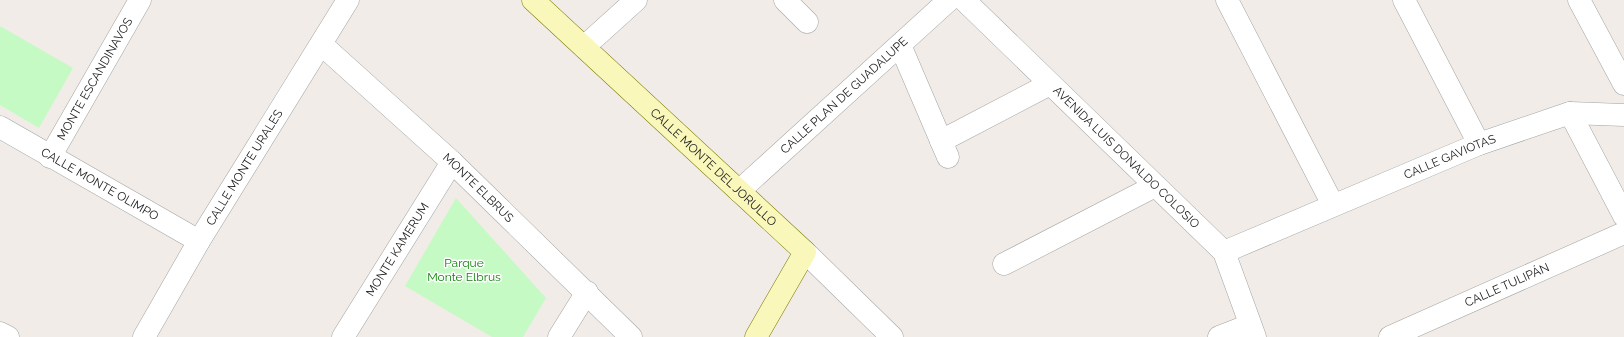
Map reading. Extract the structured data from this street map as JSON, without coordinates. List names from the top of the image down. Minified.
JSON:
{"streets":{"street":["MONTE ESCANDINAVOS","CALLE PLAN DE GUADALUPE","CALLE GAVIOTAS","AVENIDA LUIS DONALDO COLOSIO","CALLE MONTE DEL JORULLO","CALLE MONTE URALES","CALLE MONTE OLIMPO","MONTE ELBRUS","MONTE KAMERUM","CALLE TULIPÁN"]},"crossings":[["MONTE ESCANDINAVOS","CALLE MONTE OLIMPO"],["CALLE PLAN DE GUADALUPE","CALLE MONTE DEL JORULLO"],["CALLE GAVIOTAS","AVENIDA LUIS DONALDO COLOSIO"],["CALLE MONTE URALES","CALLE MONTE OLIMPO"],["CALLE MONTE URALES","MONTE ELBRUS"],["MONTE ELBRUS","MONTE KAMERUM"]],"parks":["Parque Monte Elbrus"]}
